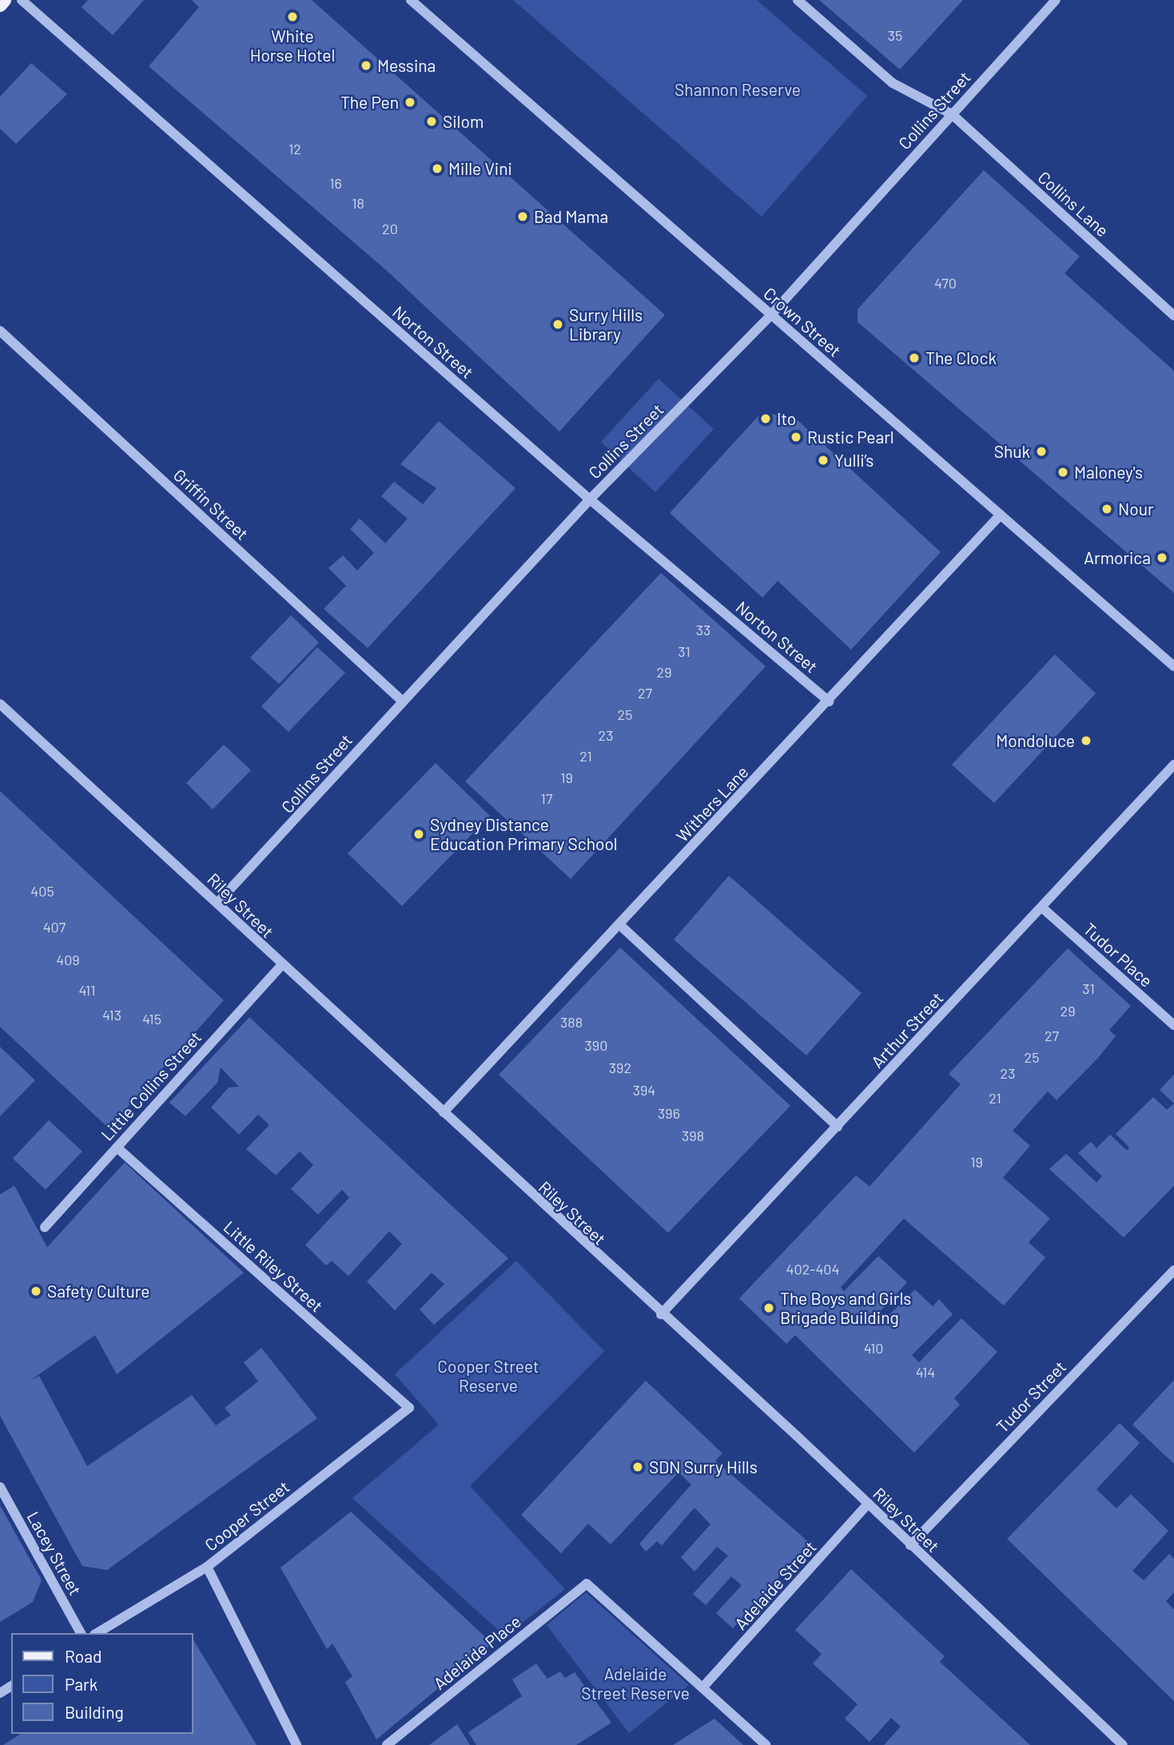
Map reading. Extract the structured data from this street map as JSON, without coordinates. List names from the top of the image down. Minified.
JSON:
{"streets":{"street":["Collins Street","Collins Lane","Crown Street","Norton Street","Griffin Street","Withers Lane","Riley Street","Tudor Place","Arthur Street","Little Collins Street","Little Riley Street","Tudor Street","Cooper Street","Lacey Street","Adelaide Street","Adelaide Place"]},"crossings":[["Collins Street","Collins Lane"],["Collins Street","Crown Street"],["Collins Street","Norton Street"],["Collins Street","Griffin Street"],["Collins Street","Riley Street"],["Crown Street","Withers Lane"],["Norton Street","Withers Lane"],["Withers Lane","Riley Street"],["Riley Street","Arthur Street"],["Riley Street","Little Collins Street"],["Riley Street","Tudor Street"],["Riley Street","Adelaide Street"],["Tudor Place","Arthur Street"],["Little Collins Street","Little Riley Street"],["Little Riley Street","Cooper Street"],["Adelaide Street","Adelaide Place"]],"parks":["Shannon Reserve","Cooper Street Reserve","Adelaide Street Reserve"],"places":["White Horse Hotel","Messina","The Pen","Silom","Mille Vini","Bad Mama","Surry Hills Library","The Clock","Ito","Rustic Pearl","Shuk","Yulli’s","Maloney's","Nour","Armorica","Mondoluce","Sydney Distance Education Primary School","Safety Culture","The Boys and Girls Brigade Building","SDN Surry Hills"],"house_numbers":["35","12","16","18","20","470","33","31","29","27","25","23","21","19","17","405","407","409","31","411","29","413","415","388","27","390","25","392","23","394","21","396","398","19","402-404","410","414"],"legend":["Road","Park","Building"]}
